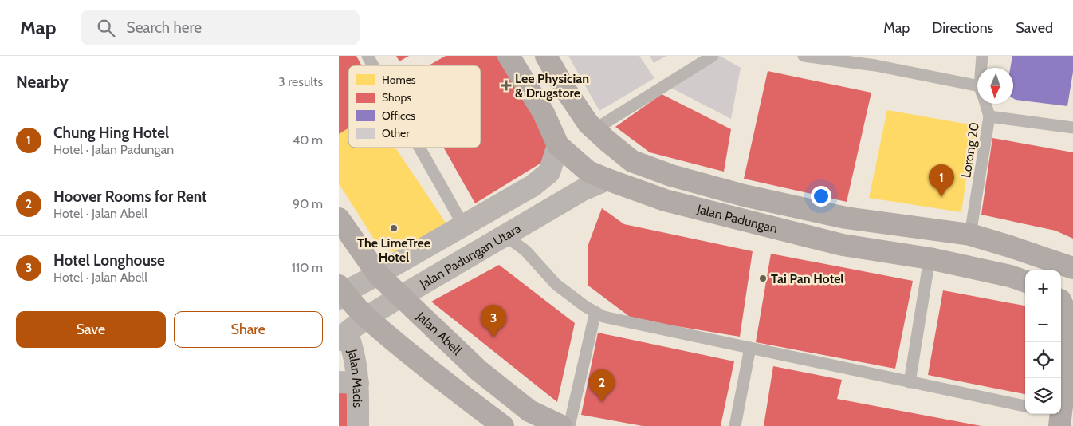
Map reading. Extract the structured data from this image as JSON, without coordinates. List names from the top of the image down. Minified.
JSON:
{"streets":{"main road":["Jalan Padungan","Jalan Abell"],"street":["Jalan Padungan Utara","Jalan Macis"],"lane":["Lorong 20"]},"crossings":[["Lorong 20","Jalan Padungan"],["Jalan Padungan","Jalan Padungan Utara"],["Jalan Padungan Utara","Jalan Abell"],["Jalan Padungan Utara","Jalan Macis"]],"places":{"health":["Lee Physician & Drugstore"],"other":["The LimeTree Hotel","Tai Pan Hotel"]},"legend":["Homes","Shops","Offices","Other"],"north":"bottom","page":{"header":"Map","search":"Search here","nav":["Map","Directions","Saved"],"heading":["Nearby","3 results"],"list":[{"mark":"1","name":"Chung Hing Hotel","note":"Hotel · Jalan Padungan","value":"40 m"},{"mark":"2","name":"Hoover Rooms for Rent","note":"Hotel · Jalan Abell","value":"90 m"},{"mark":"3","name":"Hotel Longhouse","note":"Hotel · Jalan Abell","value":"110 m"}],"pins":["1","3","2"],"map_buttons":["+","−"],"buttons":["Save","Share"]}}
